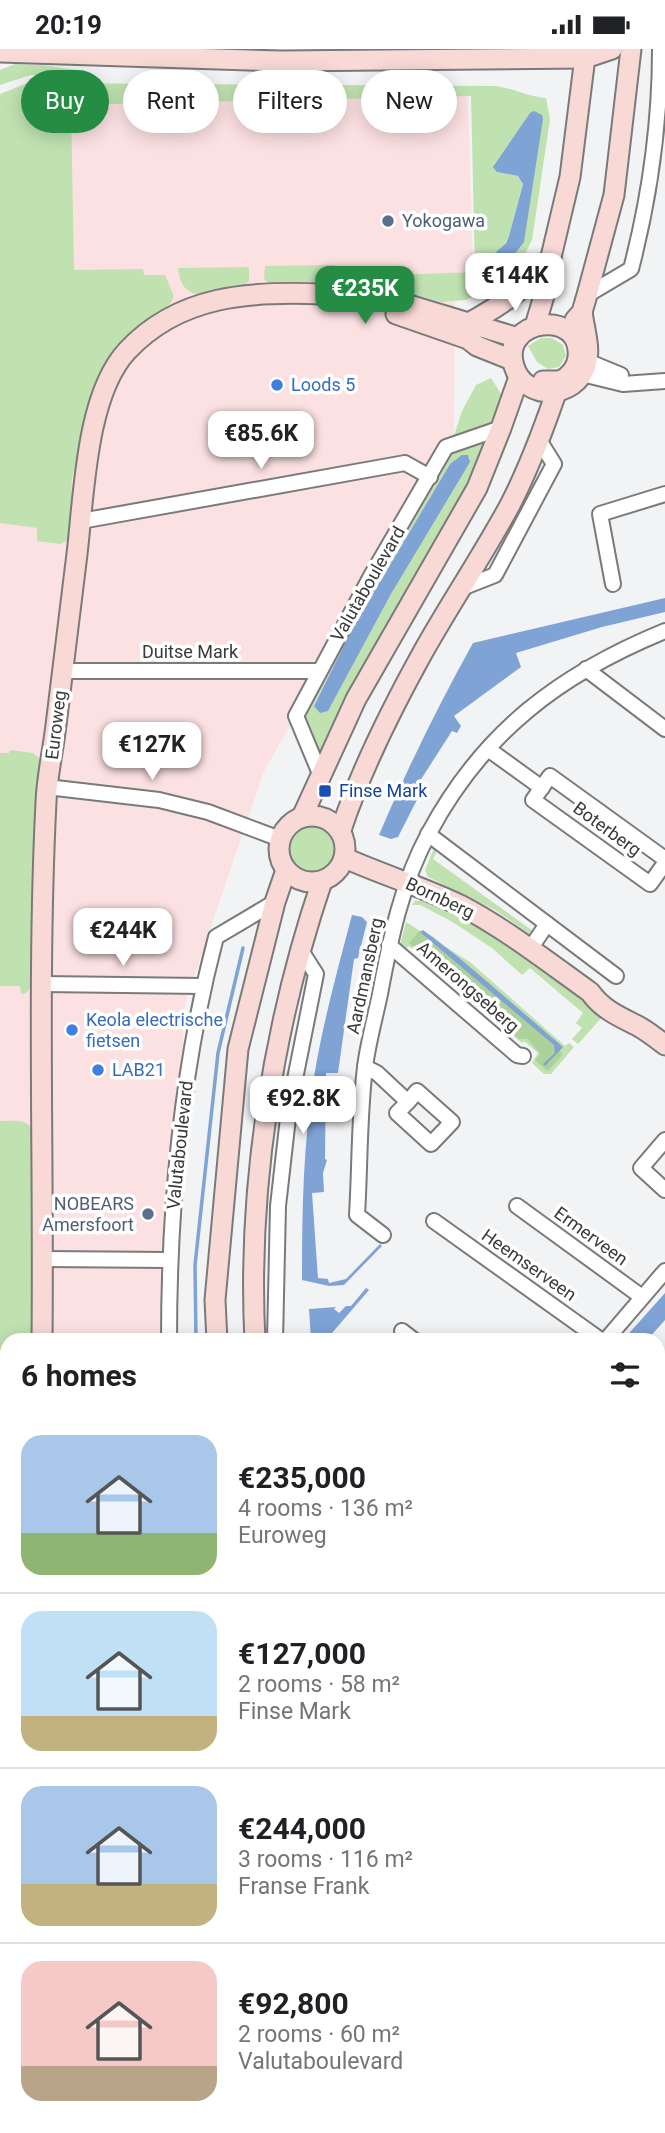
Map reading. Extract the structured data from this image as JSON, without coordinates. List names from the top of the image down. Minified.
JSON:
{"streets":{"main road":["Euroweg","Bornberg"],"street":["Valutaboulevard","Duitse Mark","Boterberg","Aardmansberg","Amerongseberg","Ermerveen","Heemserveen"]},"crossings":[["Valutaboulevard","Duitse Mark"],["Duitse Mark","Euroweg"],["Bornberg","Aardmansberg"],["Aardmansberg","Amerongseberg"]],"places":{"other":["Yokogawa","Loods 5","Keola electrische fietsen","LAB21","NOBEARS Amersfoort"],"transit":["Finse Mark"]},"page":{"status":"20:19","chip":["Buy","Rent","Filters","New"],"price":["€144K","€235K","€85.6K","€127K","€244K","€92.8K"],"heading":"6 homes","list":[{"name":"€235,000","note":"4 rooms · 136 m² · Euroweg"},{"name":"€127,000","note":"2 rooms · 58 m² · Finse Mark"},{"name":"€244,000","note":"3 rooms · 116 m² · Franse Frank"},{"name":"€92,800","note":"2 rooms · 60 m² · Valutaboulevard"}]}}
